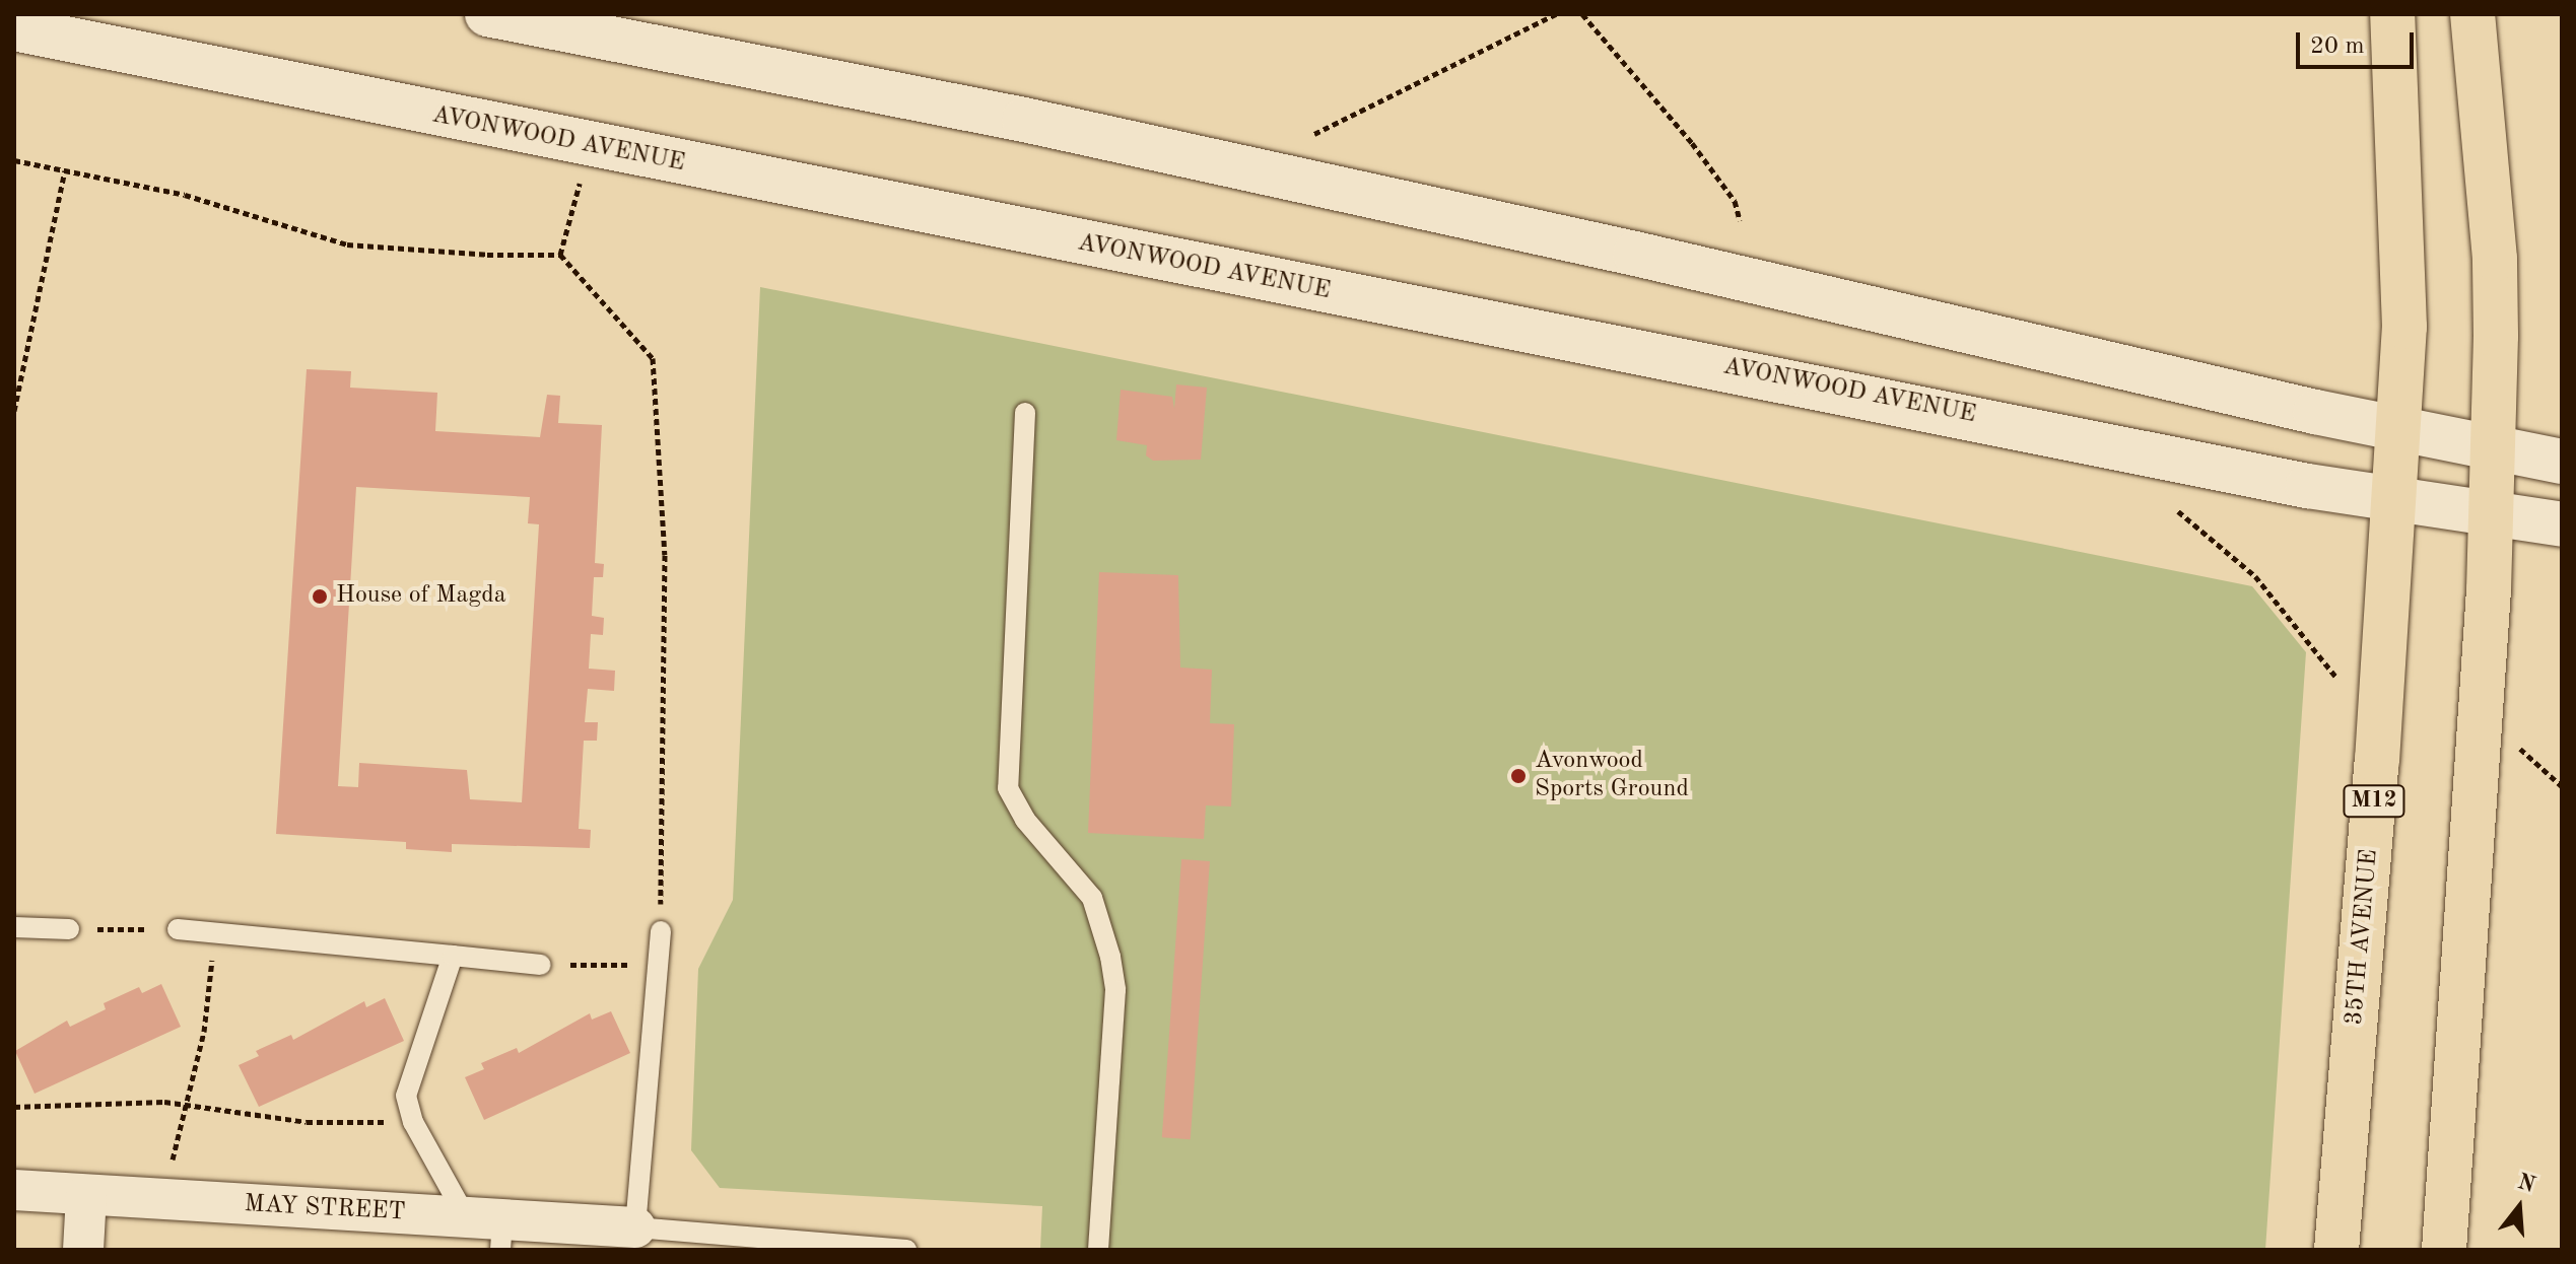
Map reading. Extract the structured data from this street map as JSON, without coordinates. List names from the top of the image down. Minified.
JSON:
{"streets":{"main road":["AVONWOOD AVENUE","M12","35TH AVENUE"],"street":["MAY STREET"]},"crossings":[["AVONWOOD AVENUE","35TH AVENUE"],["M12","35TH AVENUE"]],"places":["House of Magda","Avonwood Sports Ground"],"scale_bar":"20 m","north":"top"}
